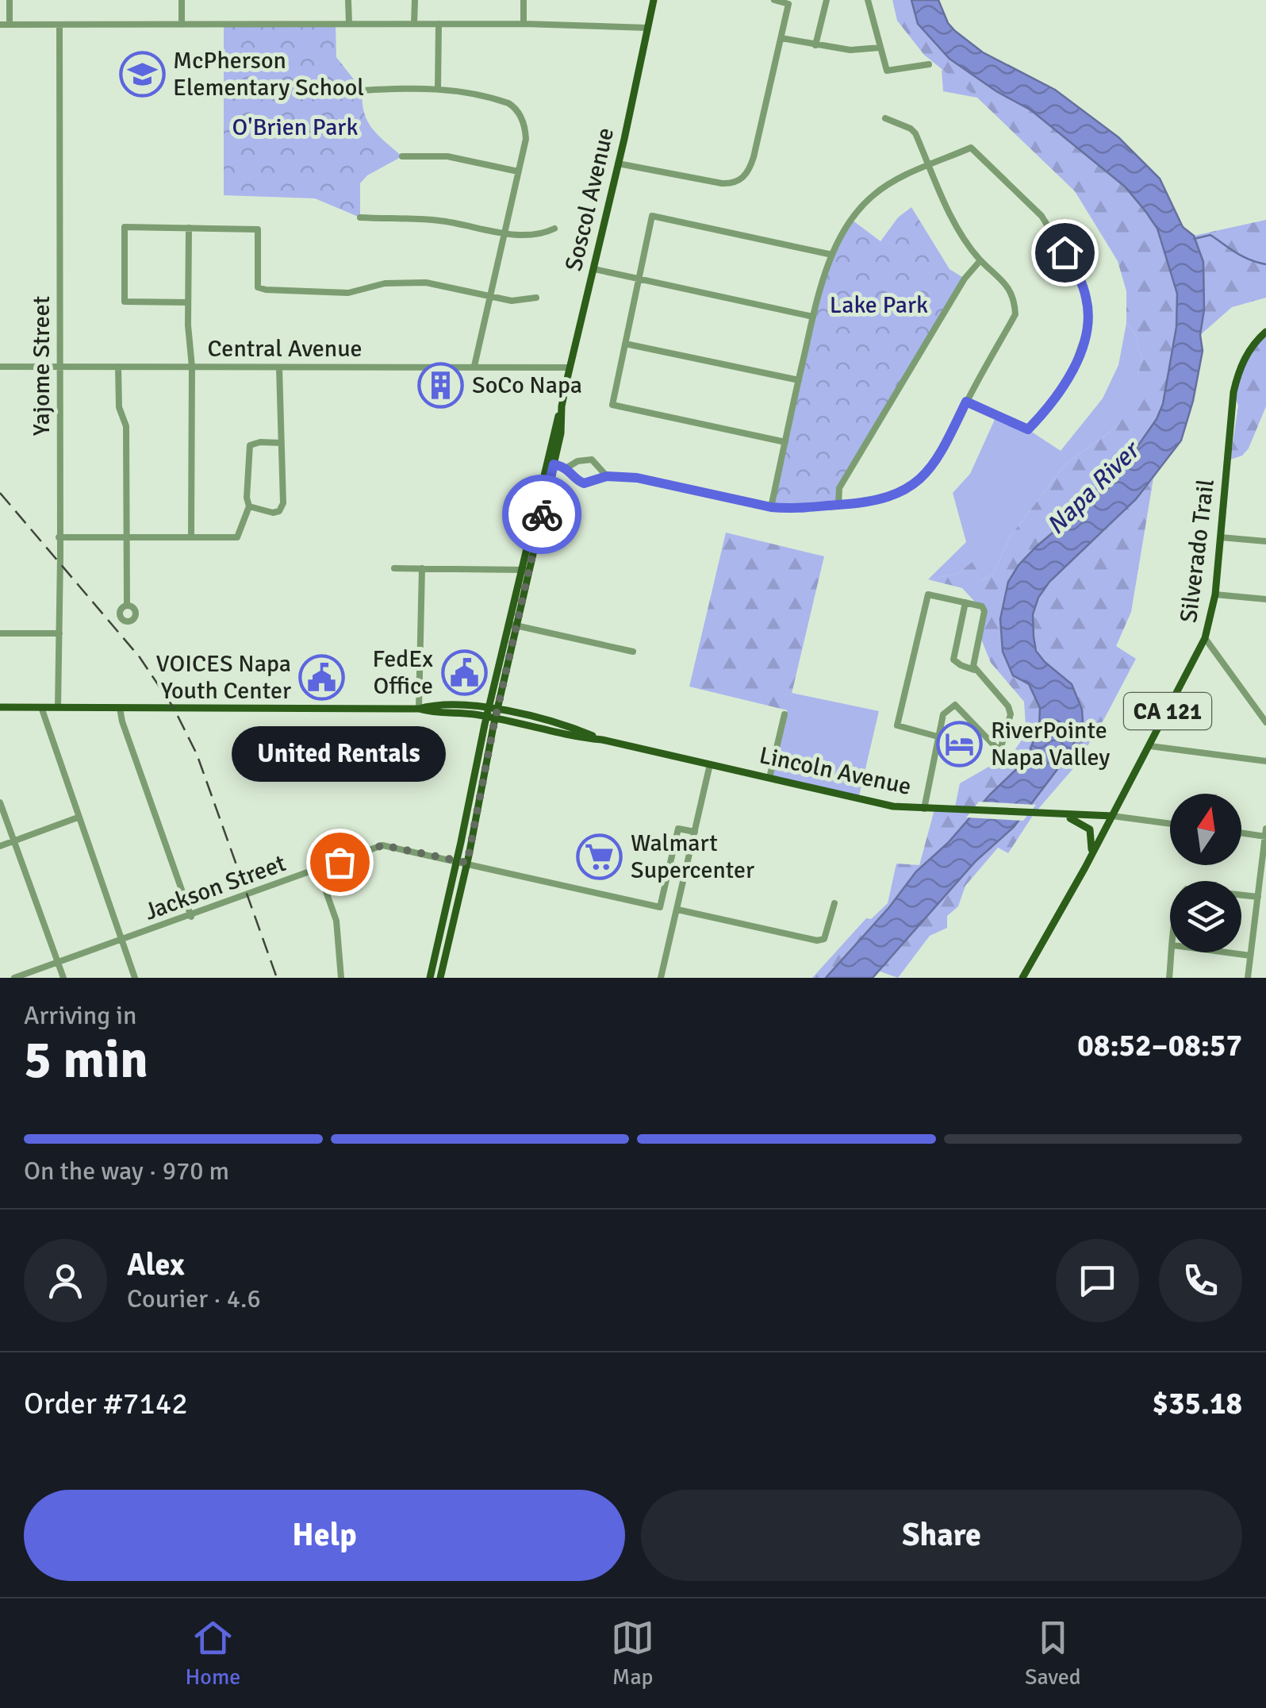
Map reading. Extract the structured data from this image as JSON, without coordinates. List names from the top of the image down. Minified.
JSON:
{"streets":{"main road":["Soscol Avenue","Silverado Trail","CA 121","Lincoln Avenue"],"street":["Central Avenue","Yajome Street","Jackson Street"]},"crossings":[["Soscol Avenue","Central Avenue"],["Soscol Avenue","Lincoln Avenue"],["Soscol Avenue","Jackson Street"],["Central Avenue","Yajome Street"],["Yajome Street","Lincoln Avenue"],["Silverado Trail","Lincoln Avenue"]],"water":["Napa River"],"parks":["O'Brien Park","Lake Park"],"places":{"school or university":["McPherson Elementary School"],"building":["SoCo Napa"],"public building":["FedEx Office","VOICES Napa Youth Center"],"hotel":["RiverPointe Napa Valley"],"supermarket":["Walmart Supercenter"],"other":["United Rentals"]},"north":"top","page":{"bubble":"United Rentals","heading":["5 min","Arriving in","08:52–08:57"],"panel":["Alex","Courier · 4.6","Order #7142","$35.18"],"bar":"On the way · 970 m","buttons":["Help","Share"],"tabs":["Home","Map","Saved"]}}
